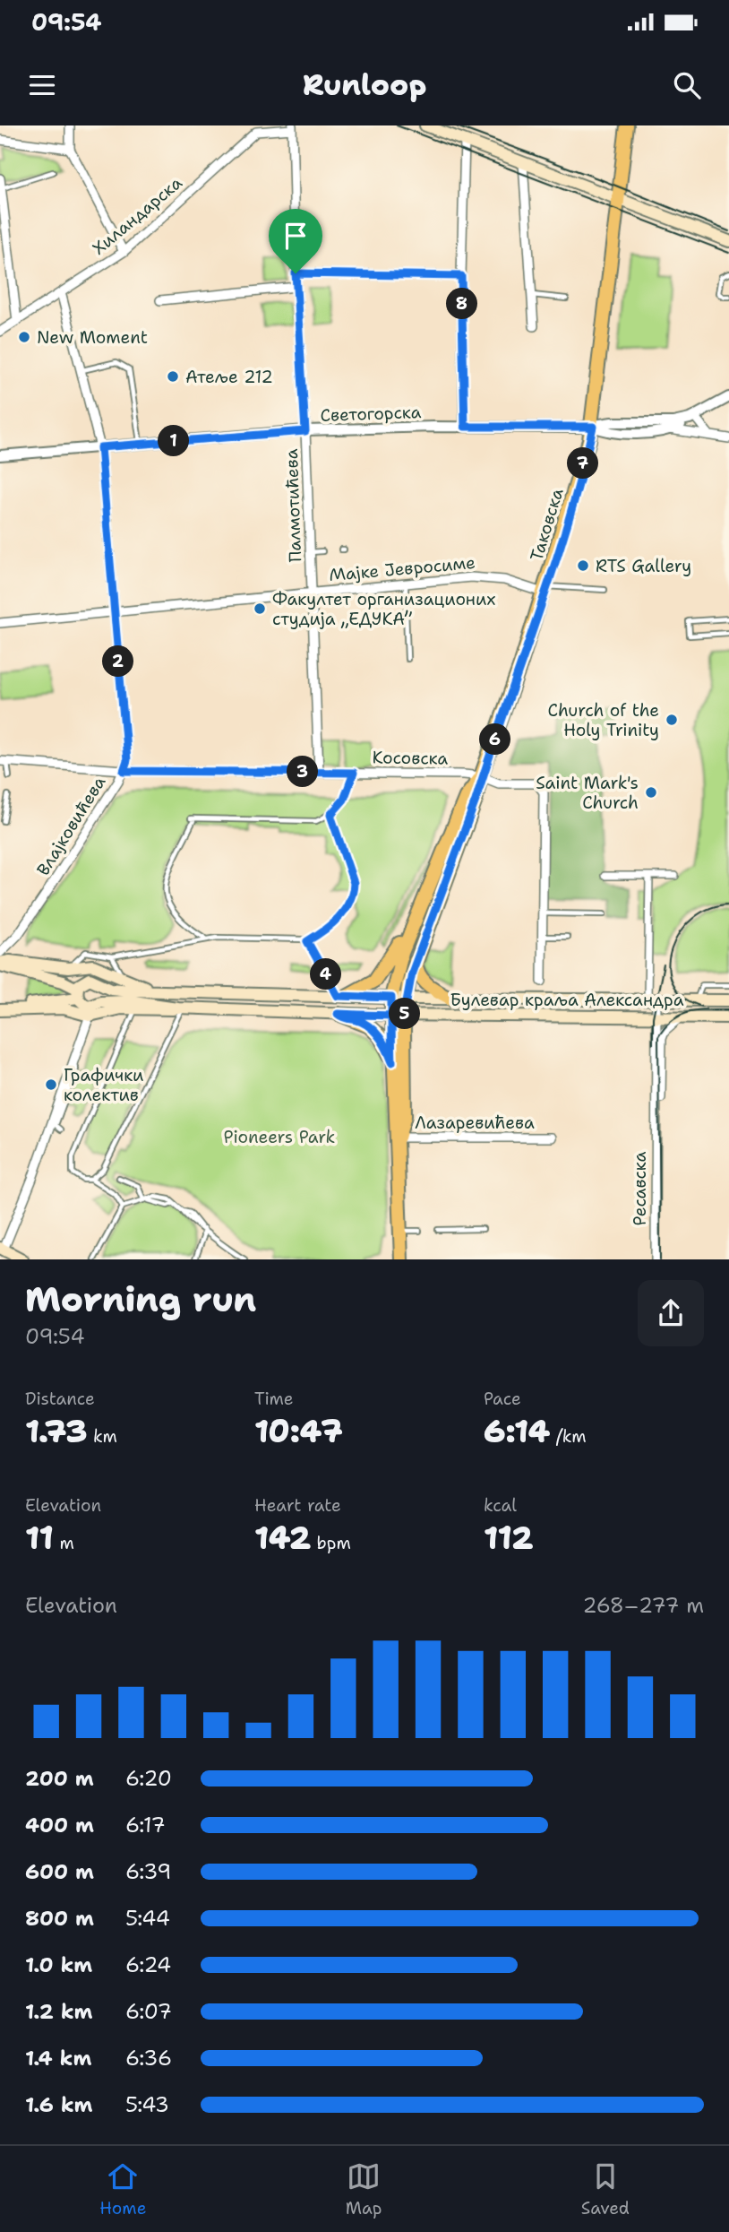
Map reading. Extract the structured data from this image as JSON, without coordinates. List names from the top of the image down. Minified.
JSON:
{"streets":{"main road":["Таковска","Булевар краља Александра"],"street":["Хиландарска","Светогорска","Палмотићева","Мајке Јевросиме","Косовска","Влајковићева","Лазаревићева","Ресавска"]},"crossings":[["Хиландарска","Палмотићева"],["Хиландарска","Влајковићева"],["Светогорска","Палмотићева"],["Светогорска","Таковска"],["Светогорска","Влајковићева"],["Палмотићева","Мајке Јевросиме"],["Палмотићева","Косовска"],["Таковска","Мајке Јевросиме"],["Таковска","Косовска"],["Таковска","Булевар краља Александра"],["Мајке Јевросиме","Влајковићева"],["Косовска","Влајковићева"],["Булевар краља Александра","Ресавска"]],"parks":["Pioneers Park"],"places":["New Moment","Атеље 212","RTS Gallery","Факултет организационих студија „ЕДУКА”","Church of the Holy Trinity","Saint Mark's Church","Графички колектив"],"page":{"status":"09:54","header":"Runloop","pins":["8","1","7","2","6","3","4","5"],"heading":["Morning run","09:54"],"stats":[["Distance","1.73 km"],["Time","10:47"],["Pace","6:14 /km"],["Elevation","11 m"],["Heart rate","142 bpm"],["kcal","112"]],"chart":["Elevation","268–277 m"],"list":[{"name":"200 m","note":"6:20"},{"name":"400 m","note":"6:17"},{"name":"600 m","note":"6:39"},{"name":"800 m","note":"5:44"},{"name":"1.0 km","note":"6:24"},{"name":"1.2 km","note":"6:07"},{"name":"1.4 km","note":"6:36"},{"name":"1.6 km","note":"5:43"}],"tabs":["Home","Map","Saved"]}}
